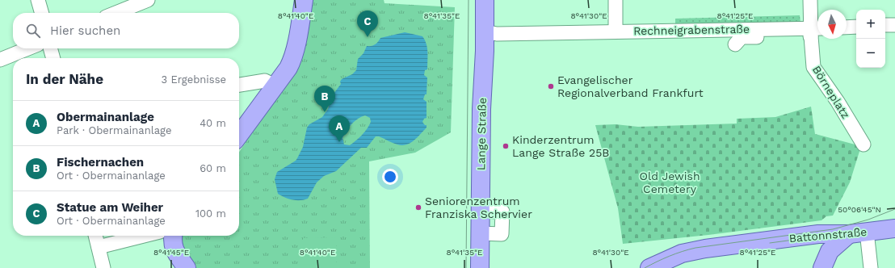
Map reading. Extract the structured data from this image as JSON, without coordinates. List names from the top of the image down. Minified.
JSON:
{"streets":{"main road":["Lange Straße","Battonnstraße"],"street":["Rechneigrabenstraße","Börneplatz"]},"crossings":[["Rechneigrabenstraße","Börneplatz"],["Rechneigrabenstraße","Lange Straße"]],"parks":["Old Jewish Cemetery"],"places":["Evangelischer Regionalverband Frankfurt","Kinderzentrum Lange Straße 25B","Seniorenzentrum Franziska Schervier"],"north":"bottom","page":{"map_buttons":["+","−"],"pins":["C","B","A"],"search":"Hier suchen","heading":["In der Nähe","3 Ergebnisse"],"list":[{"mark":"A","name":"Obermainanlage","note":"Park · Obermainanlage","value":"40 m"},{"mark":"B","name":"Fischernachen","note":"Ort · Obermainanlage","value":"60 m"},{"mark":"C","name":"Statue am Weiher","note":"Ort · Obermainanlage","value":"100 m"}]},"coordinates":["8°41'40\"E","8°41'35\"E","8°41'30\"E","8°41'25\"E","50°06'45\"N","8°41'45\"E"]}
